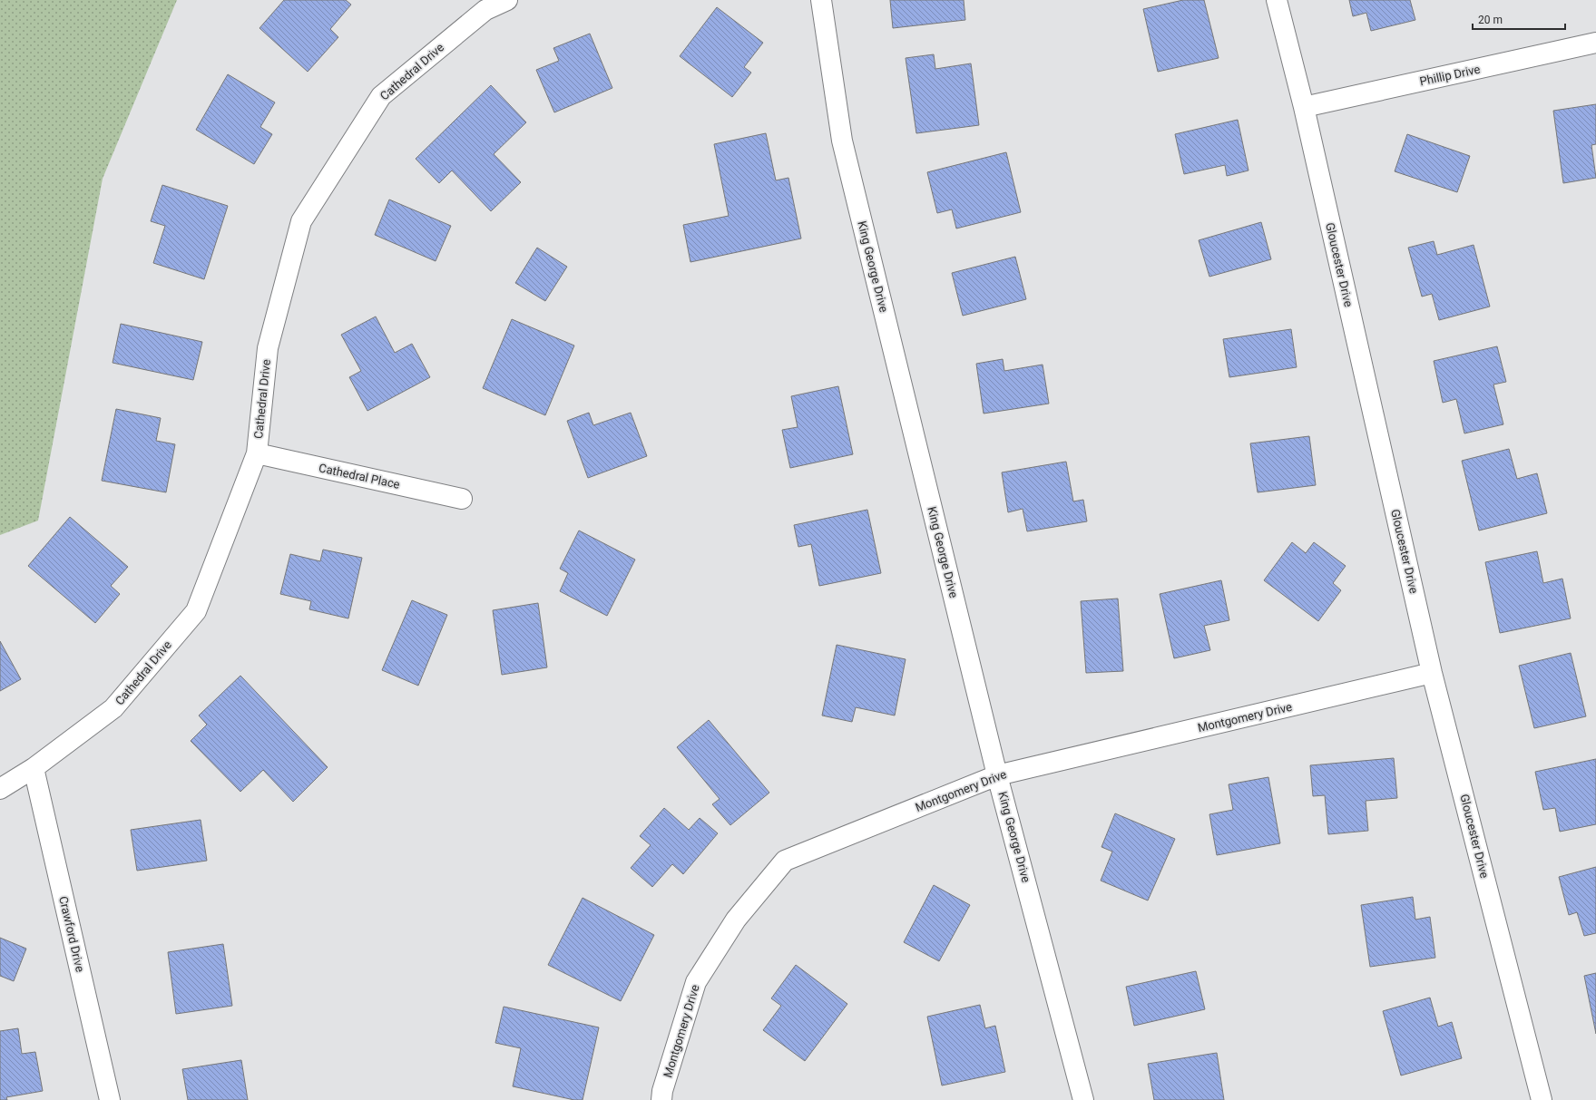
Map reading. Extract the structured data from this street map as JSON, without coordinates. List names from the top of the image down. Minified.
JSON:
{"streets":{"street":["Cathedral Drive","Phillip Drive","Gloucester Drive","King George Drive","Cathedral Place","Montgomery Drive","Crawford Drive"]},"crossings":[["Cathedral Drive","Cathedral Place"],["Cathedral Drive","Crawford Drive"],["Phillip Drive","Gloucester Drive"],["Gloucester Drive","Montgomery Drive"],["King George Drive","Montgomery Drive"]],"scale_bar":"20 m"}
